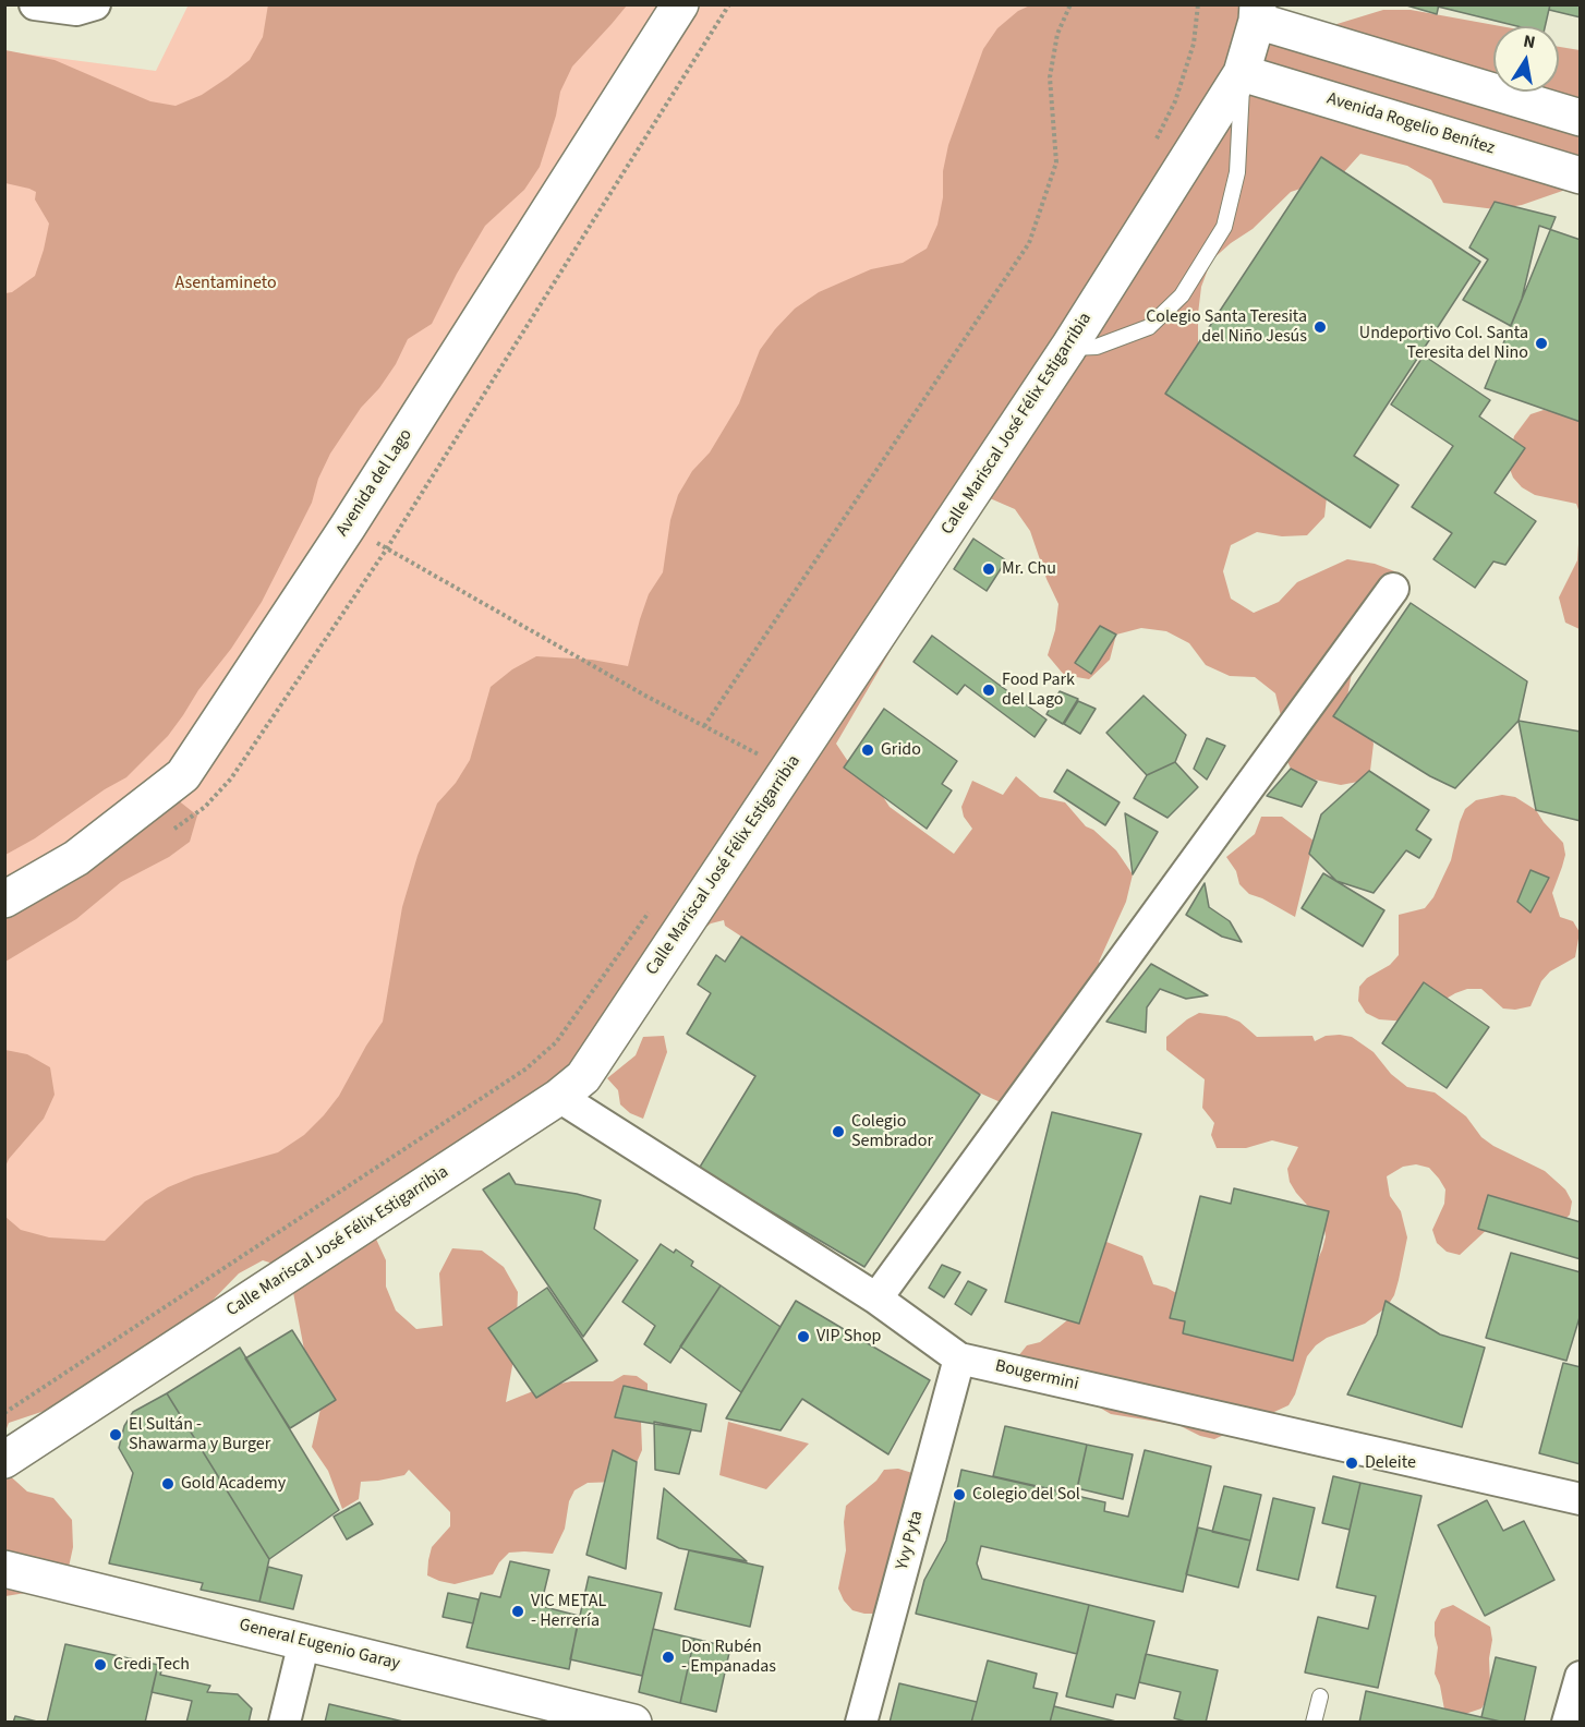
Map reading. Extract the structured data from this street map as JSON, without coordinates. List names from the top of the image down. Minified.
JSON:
{"streets":{"street":["Avenida Rogelio Benítez","Calle Mariscal José Félix Estigarribia","Avenida del Lago","Bougermini","Yvy Pyta","General Eugenio Garay"]},"crossings":[["Avenida Rogelio Benítez","Calle Mariscal José Félix Estigarribia"],["Calle Mariscal José Félix Estigarribia","Bougermini"],["Bougermini","Yvy Pyta"]],"parks":["Asentamineto"],"places":["Colegio Santa Teresita del Niño Jesús","Undeportivo Col. Santa Teresita del Nino","Mr. Chu","Food Park del Lago","Grido","Colegio Sembrador","VIP Shop","El Sultán - Shawarma y Burger","Deleite","Gold Academy","Colegio del Sol","VIC METAL - Herrería","Don Rubén - Empanadas","Credi Tech"],"north":"top"}
